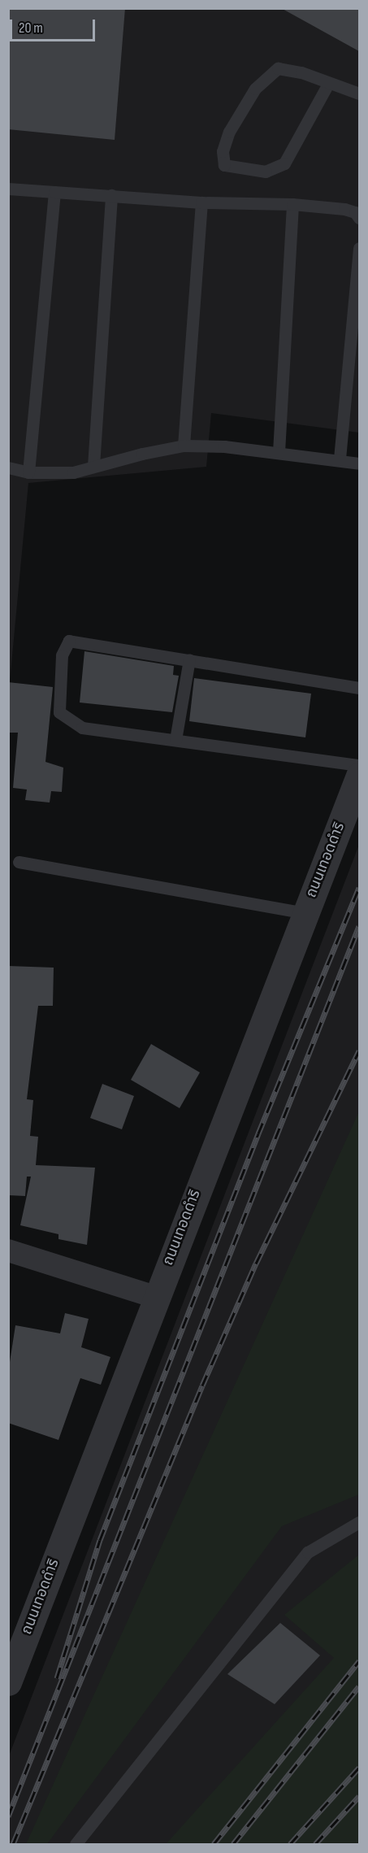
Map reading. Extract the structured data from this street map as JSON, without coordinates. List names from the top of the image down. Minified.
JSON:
{"streets":{"street":["ถนนเทอดดำริ"]},"scale_bar":"20 m"}
